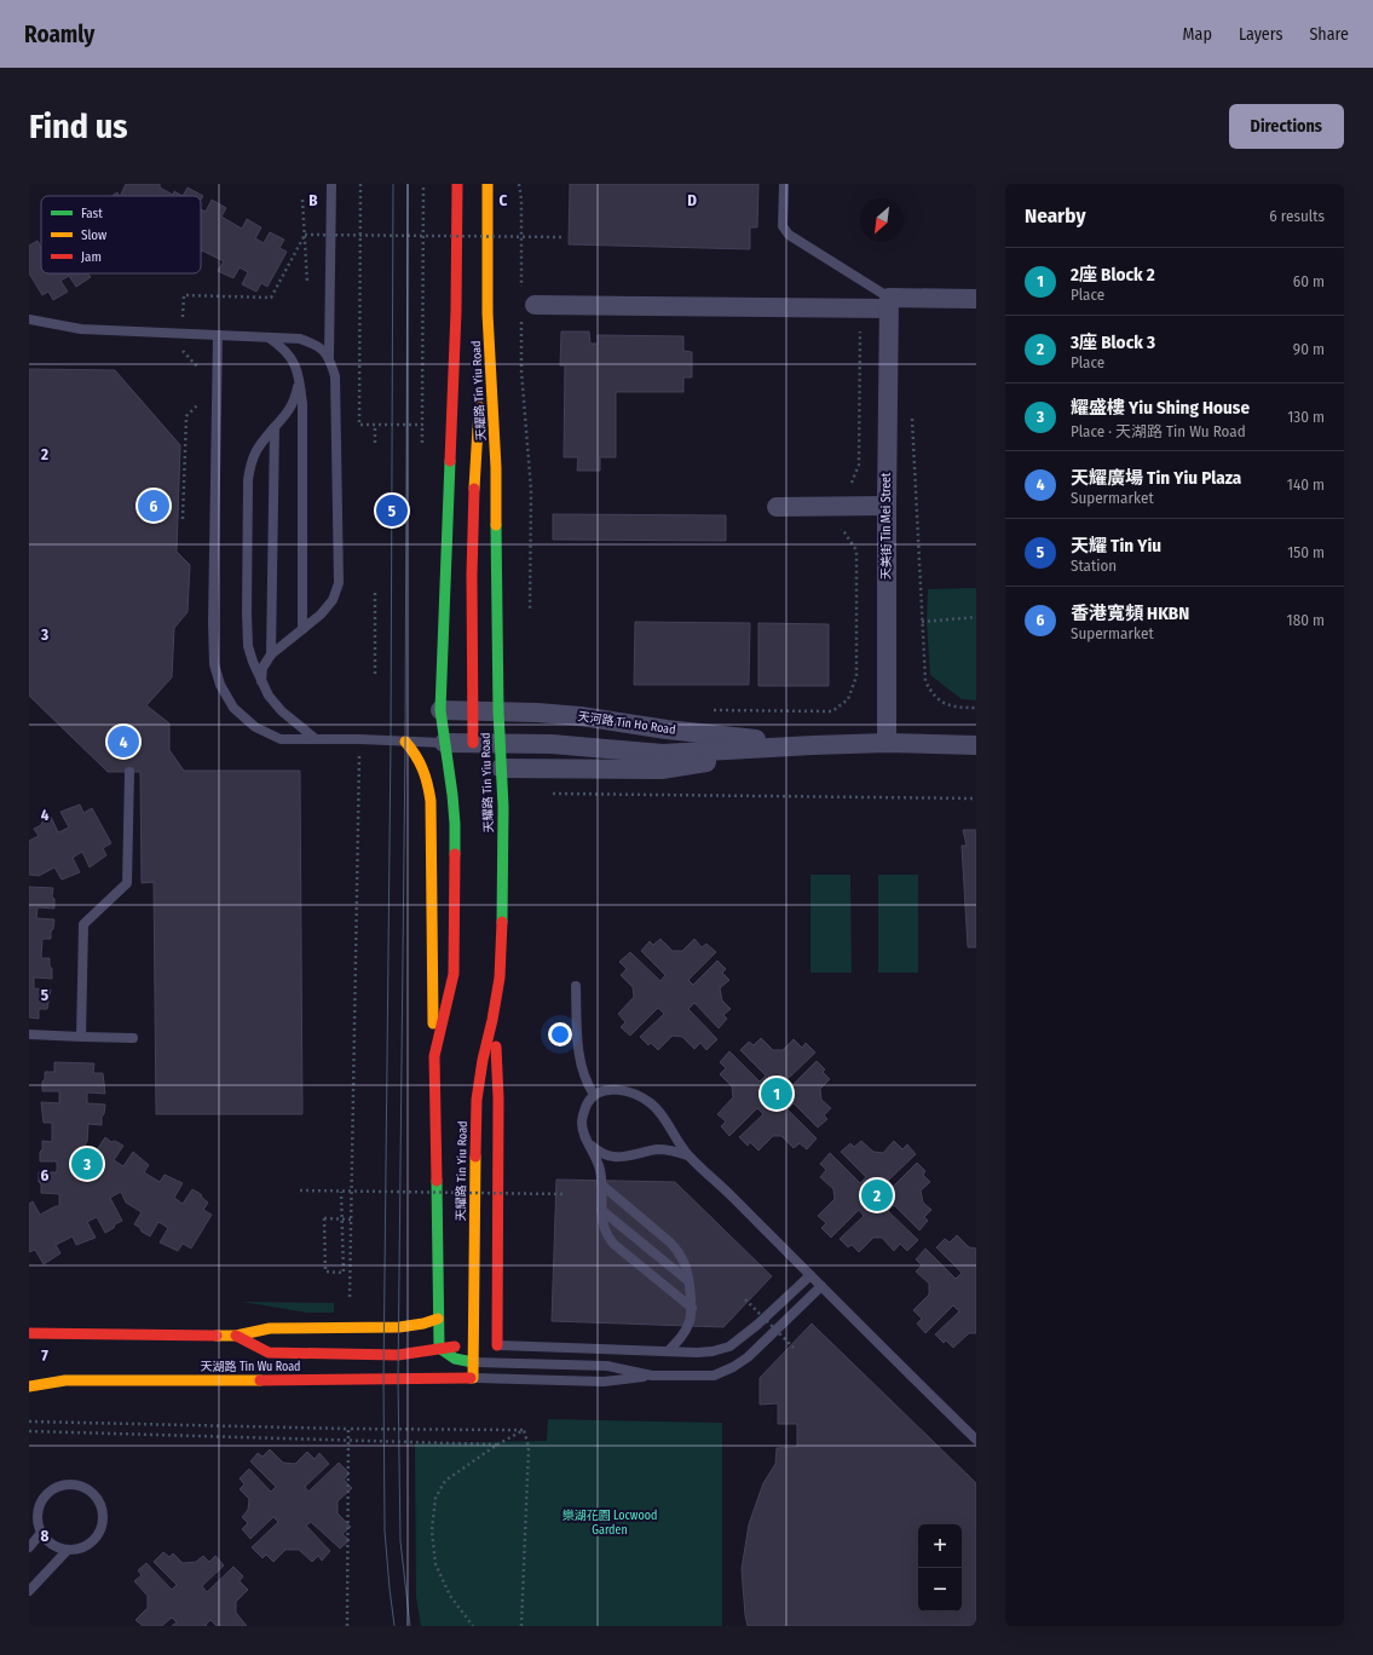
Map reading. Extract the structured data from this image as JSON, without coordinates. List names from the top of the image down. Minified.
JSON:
{"streets":{"main road":["天耀路 Tin Yiu Road","天湖路 Tin Wu Road"],"street":["天美街 Tin Mei Street","天河路 Tin Ho Road"]},"crossings":[["天耀路 Tin Yiu Road","天河路 Tin Ho Road"],["天耀路 Tin Yiu Road","天湖路 Tin Wu Road"],["天美街 Tin Mei Street","天河路 Tin Ho Road"]],"parks":["樂湖花園 Locwood Garden"],"legend":["Fast","Slow","Jam"],"north":"bottom left","page":{"header":"Roamly","nav":["Map","Layers","Share"],"buttons":"Directions","title":"Find us","heading":["Nearby","6 results"],"list":[{"mark":"1","name":"2座 Block 2","note":"Place","value":"60 m"},{"mark":"2","name":"3座 Block 3","note":"Place","value":"90 m"},{"mark":"3","name":"耀盛樓 Yiu Shing House","note":"Place · 天湖路 Tin Wu Road","value":"130 m"},{"mark":"4","name":"天耀廣場 Tin Yiu Plaza","note":"Supermarket","value":"140 m"},{"mark":"5","name":"天耀 Tin Yiu","note":"Station","value":"150 m"},{"mark":"6","name":"香港寬頻 HKBN","note":"Supermarket","value":"180 m"}],"pins":["6","5","4","1","3","2"],"map_buttons":["+","−"]},"grid":{"columns":["B","C","D"],"rows":["2","3","4","5","6","7","8"]}}
